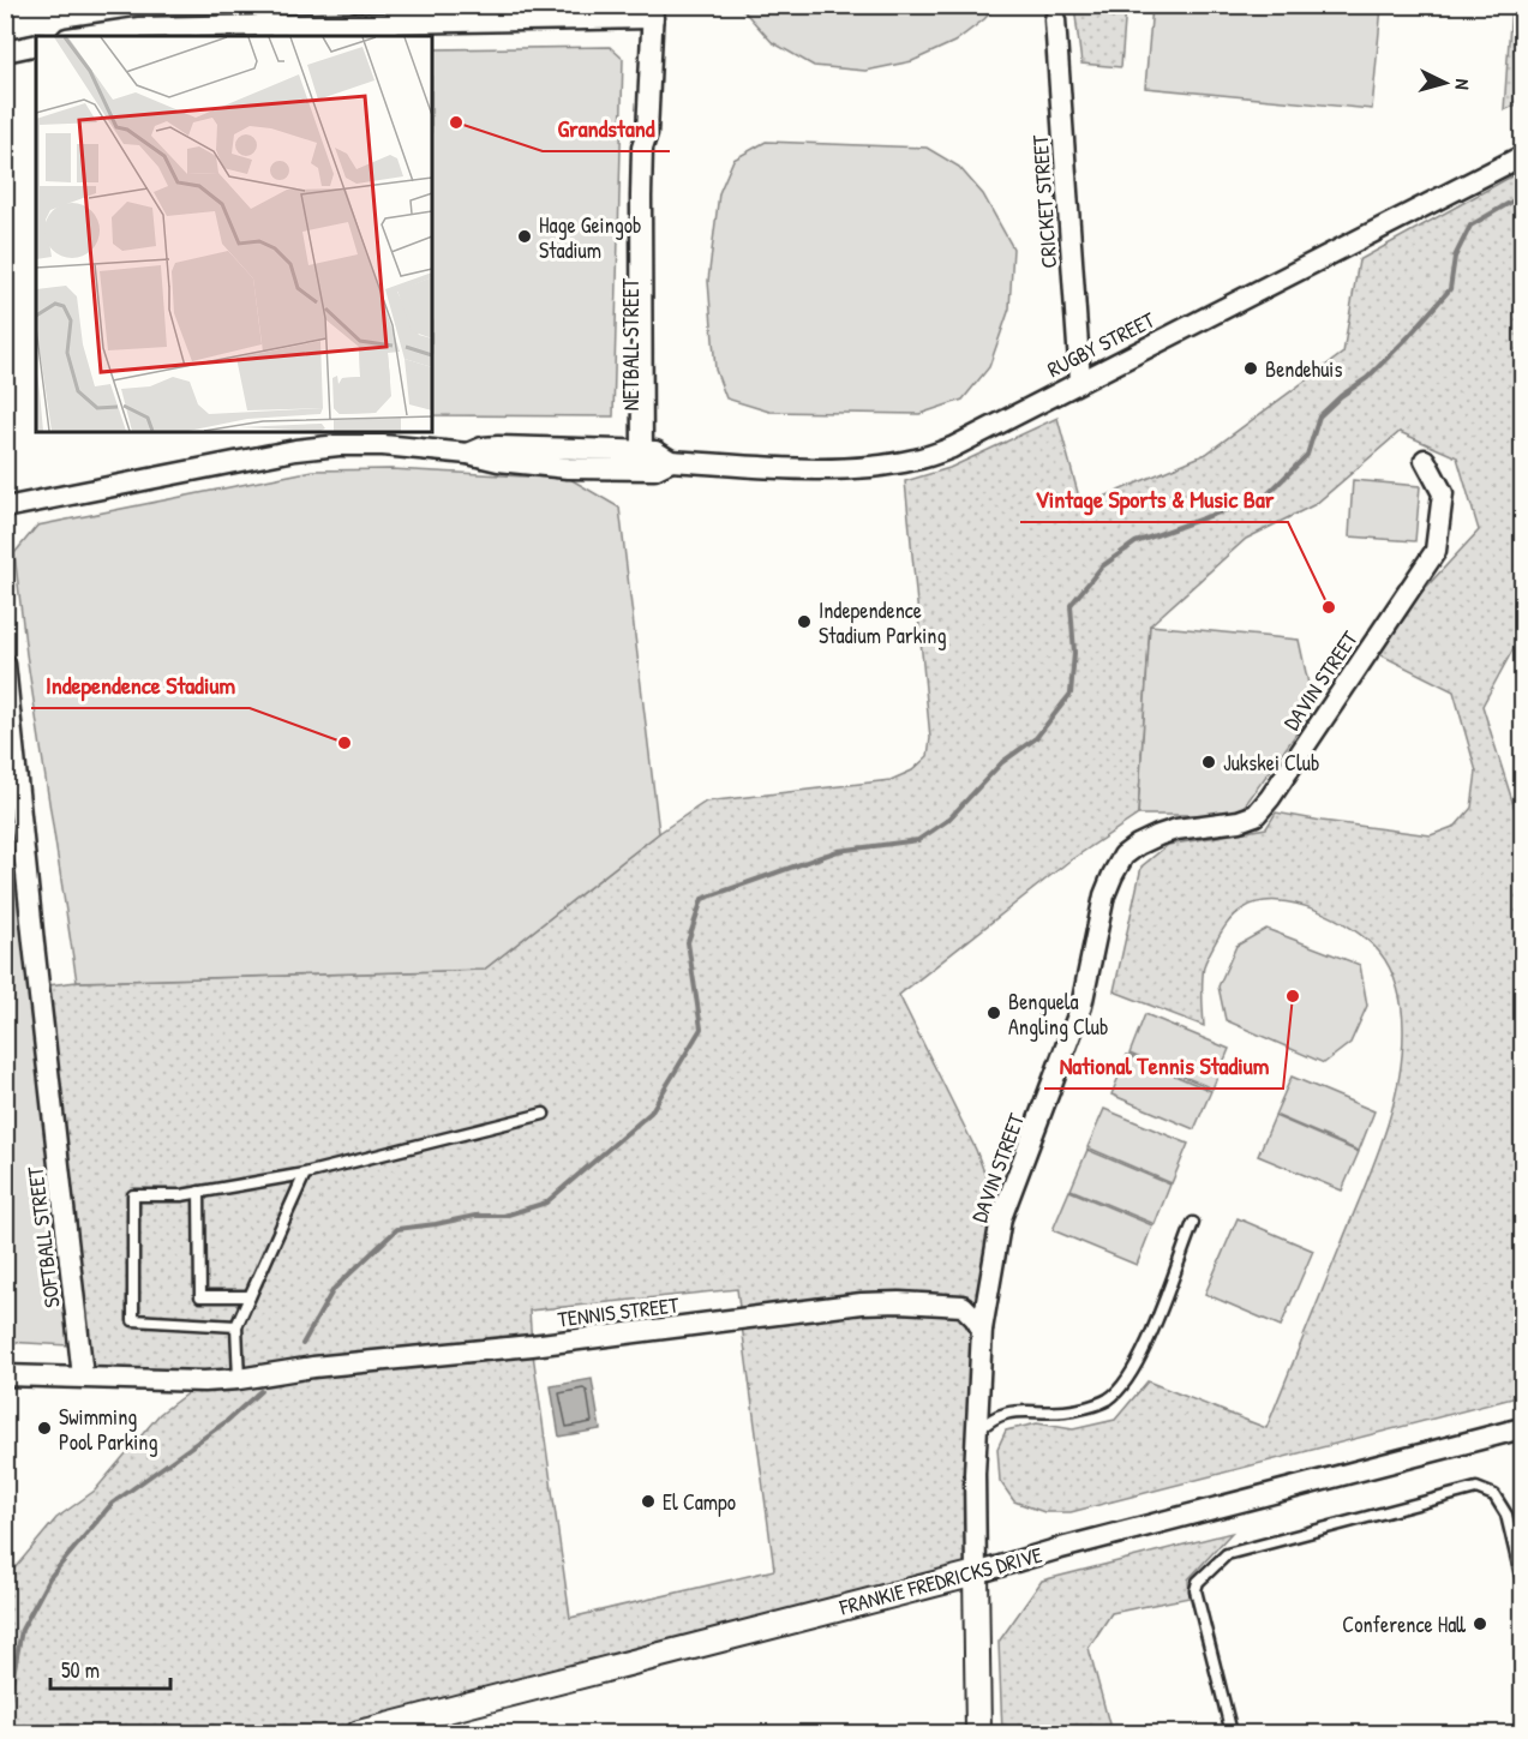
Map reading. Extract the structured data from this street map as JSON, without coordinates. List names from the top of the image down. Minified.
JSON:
{"streets":{"street":["CRICKET STREET","NETBALL STREET","RUGBY STREET","DAVIN STREET","SOFTBALL STREET","TENNIS STREET","FRANKIE FREDRICKS DRIVE"]},"crossings":[["CRICKET STREET","RUGBY STREET"],["NETBALL STREET","RUGBY STREET"],["DAVIN STREET","TENNIS STREET"],["SOFTBALL STREET","TENNIS STREET"]],"places":["Grandstand","Hage Geingob Stadium","Bendehuis","Vintage Sports & Music Bar","Independence Stadium Parking","Independence Stadium","Jukskei Club","National Tennis Stadium","Benguela Angling Club","Swimming Pool Parking","El Campo","Conference Hall"],"scale_bar":"50 m","north":"right"}
